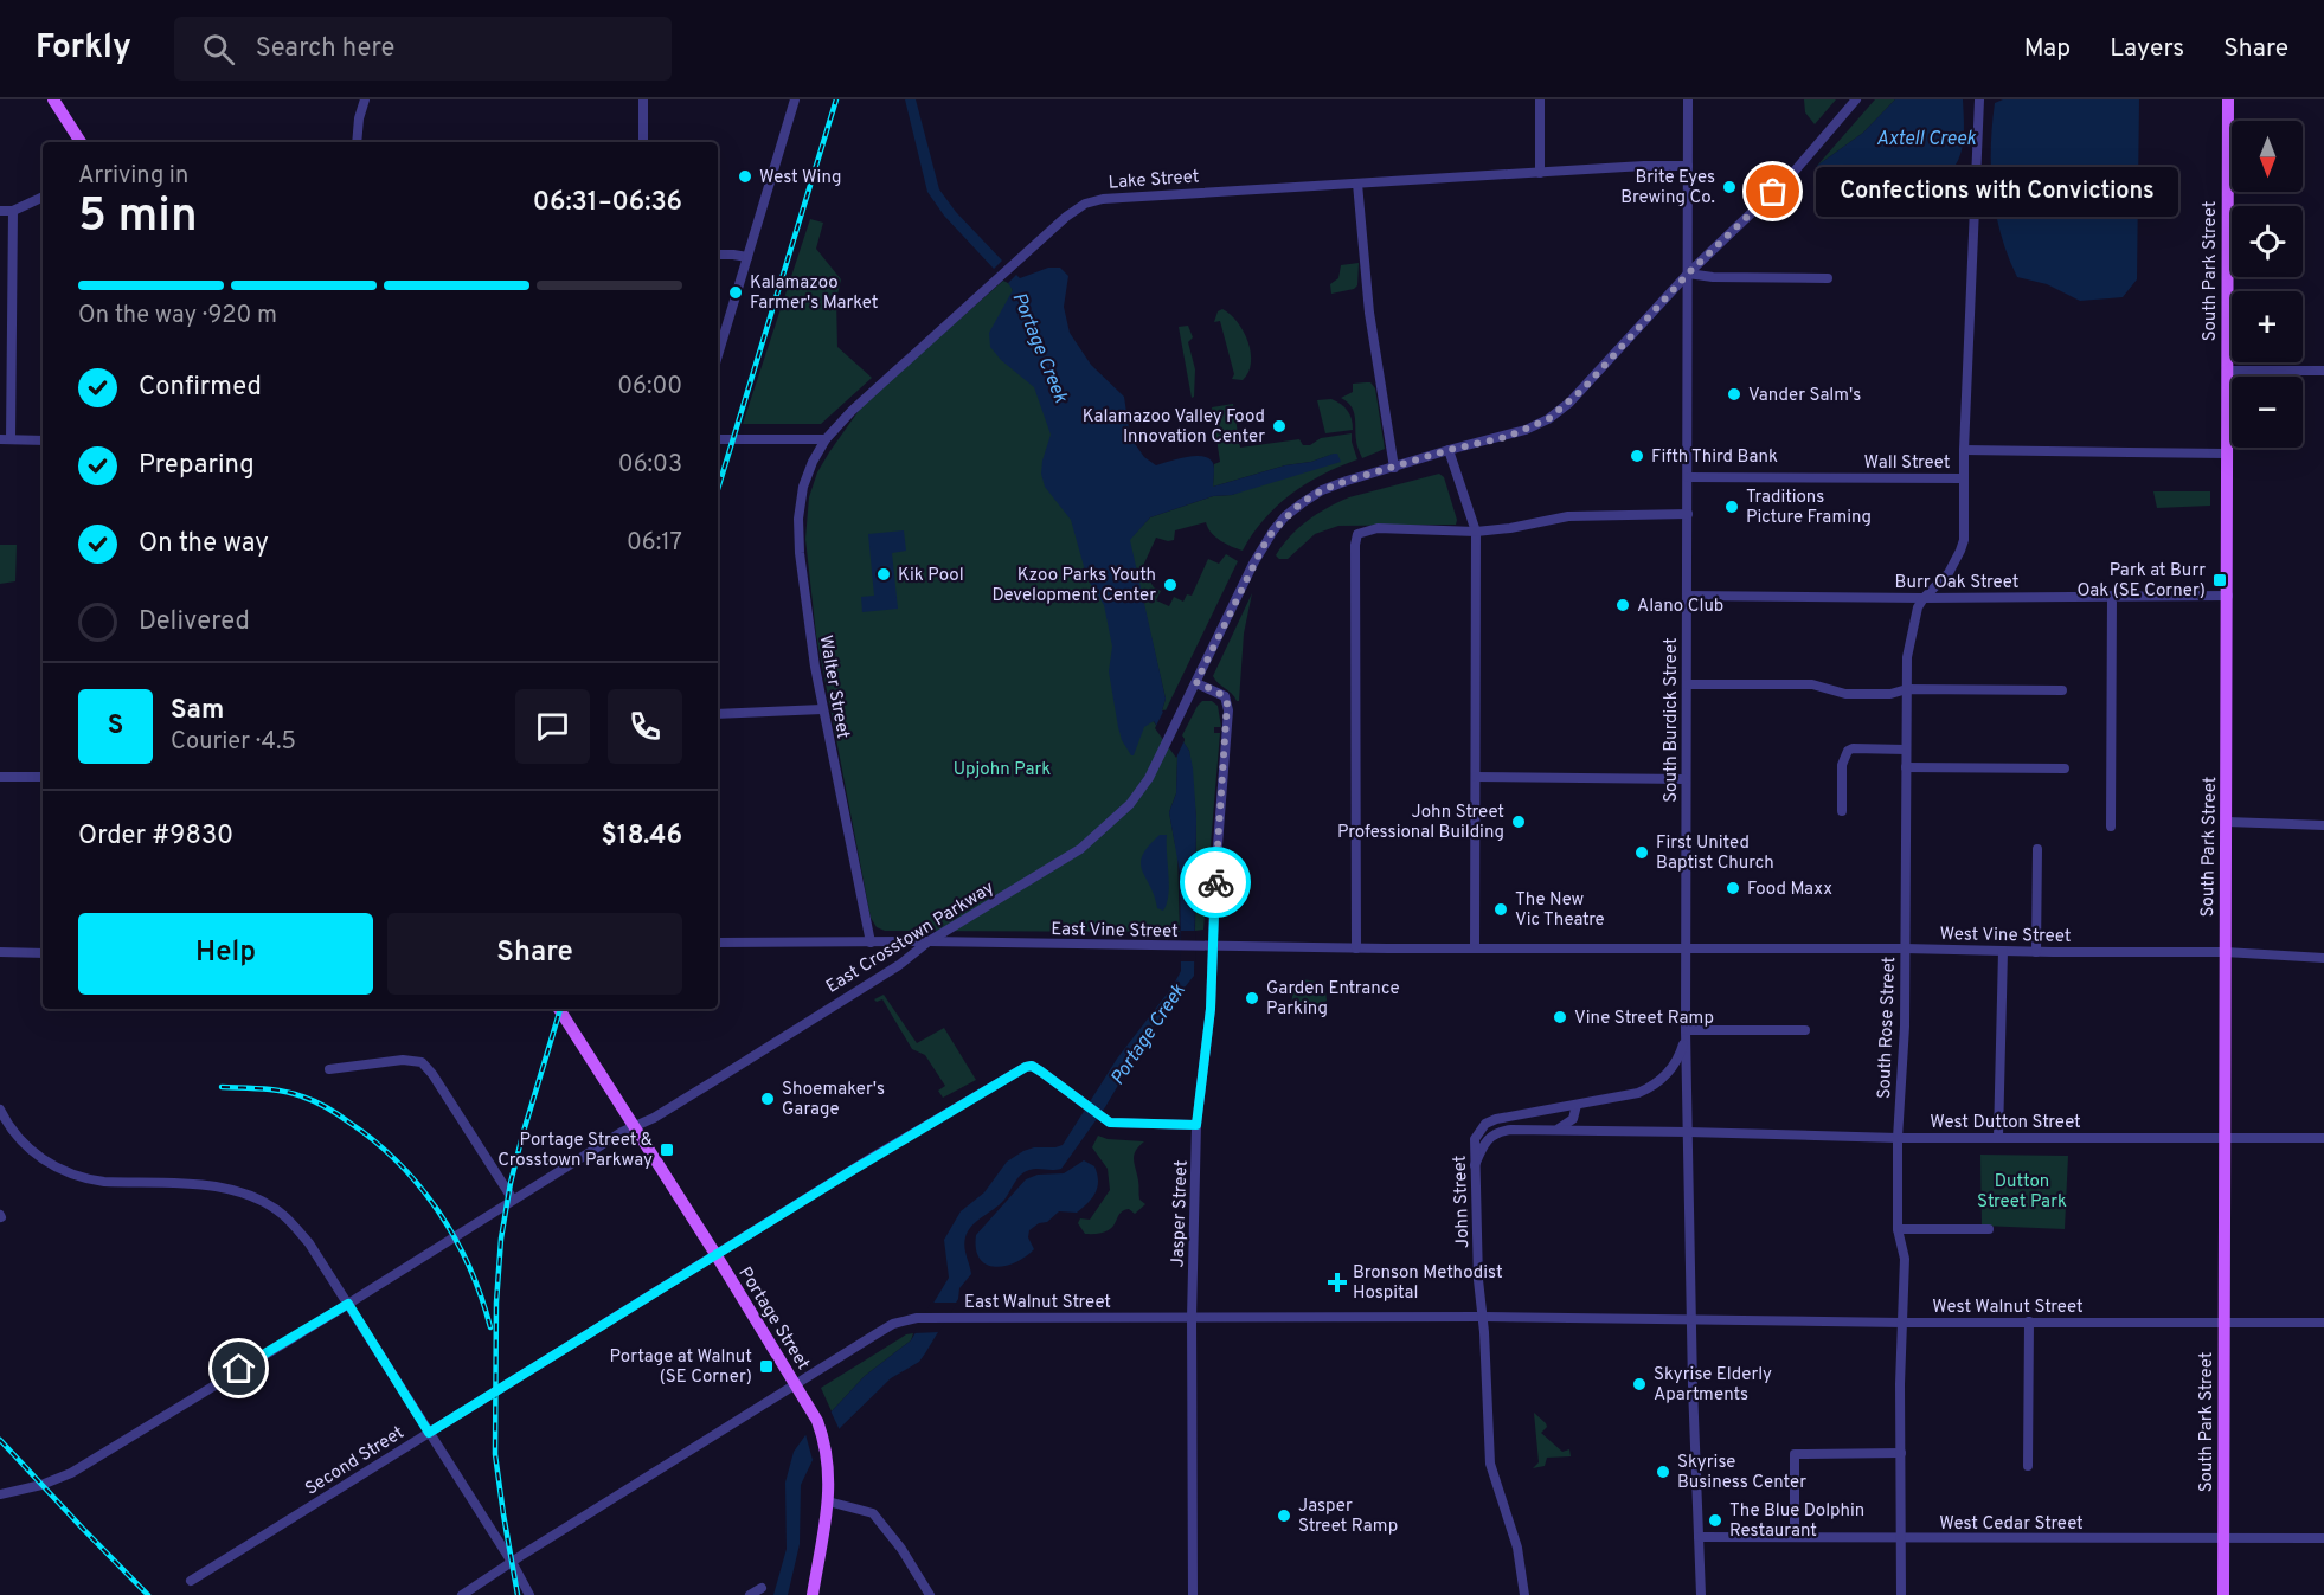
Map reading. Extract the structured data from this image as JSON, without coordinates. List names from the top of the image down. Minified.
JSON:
{"streets":{"main road":["South Park Street","Portage Street"],"street":["Lake Street","Wall Street","Burr Oak Street","Walter Street","South Burdick Street","East Vine Street","West Vine Street","East Crosstown Parkway","South Rose Street","West Dutton Street","John Street","Jasper Street","East Walnut Street","West Walnut Street","Second Street","West Cedar Street"]},"crossings":[["Lake Street","Walter Street"],["Lake Street","South Burdick Street"],["South Park Street","Wall Street"],["South Park Street","Burr Oak Street"],["South Park Street","West Vine Street"],["South Park Street","West Dutton Street"],["South Park Street","West Walnut Street"],["South Park Street","West Cedar Street"],["Wall Street","South Burdick Street"],["Wall Street","South Rose Street"],["Burr Oak Street","South Burdick Street"],["Burr Oak Street","South Rose Street"],["Walter Street","East Vine Street"],["South Burdick Street","East Vine Street"],["South Burdick Street","West Vine Street"],["South Burdick Street","East Crosstown Parkway"],["South Burdick Street","West Dutton Street"],["South Burdick Street","John Street"],["South Burdick Street","East Walnut Street"],["South Burdick Street","West Walnut Street"],["South Burdick Street","West Cedar Street"],["East Vine Street","West Vine Street"],["East Vine Street","East Crosstown Parkway"],["East Vine Street","Jasper Street"],["West Vine Street","South Rose Street"],["East Crosstown Parkway","Jasper Street"],["East Crosstown Parkway","Portage Street"],["South Rose Street","West Dutton Street"],["South Rose Street","West Walnut Street"],["South Rose Street","West Cedar Street"],["West Dutton Street","John Street"],["John Street","East Walnut Street"],["Jasper Street","East Walnut Street"],["Jasper Street","Second Street"],["East Walnut Street","West Walnut Street"],["East Walnut Street","Portage Street"],["Portage Street","Second Street"]],"water":["Axtell Creek","Portage Creek"],"parks":["Upjohn Park","Dutton Street Park"],"places":{"other":["West Wing","Brite Eyes Brewing Co.","Confections with Convictions","Kalamazoo Farmer's Market","Vander Salm's","Kalamazoo Valley Food Innovation Center","Fifth Third Bank","Traditions Picture Framing","Kik Pool","Kzoo Parks Youth Development Center","Alano Club","John Street Professional Building","First United Baptist Church","Food Maxx","The New Vic Theatre","Garden Entrance Parking","Vine Street Ramp","Shoemaker's Garage","Skyrise Elderly Apartments","Skyrise Business Center","Jasper Street Ramp","The Blue Dolphin Restaurant"],"transit":["Park at Burr Oak (SE Corner)","Portage Street & Crosstown Parkway","Portage at Walnut (SE Corner)"],"health":["Bronson Methodist Hospital"]},"north":"bottom","page":{"header":"Forkly","search":"Search here","nav":["Map","Layers","Share"],"map_buttons":["+","−"],"heading":["5 min","Arriving in","06:31–06:36"],"panel":["Sam","Courier · 4.5","Order #9830","$18.46"],"bubble":"Confections with Convictions","bar":"On the way · 920 m","list":[["Confirmed","06:00"],["Preparing","06:03"],["On the way","06:17"],"Delivered"],"round":"S","buttons":["Help","Share"]}}
